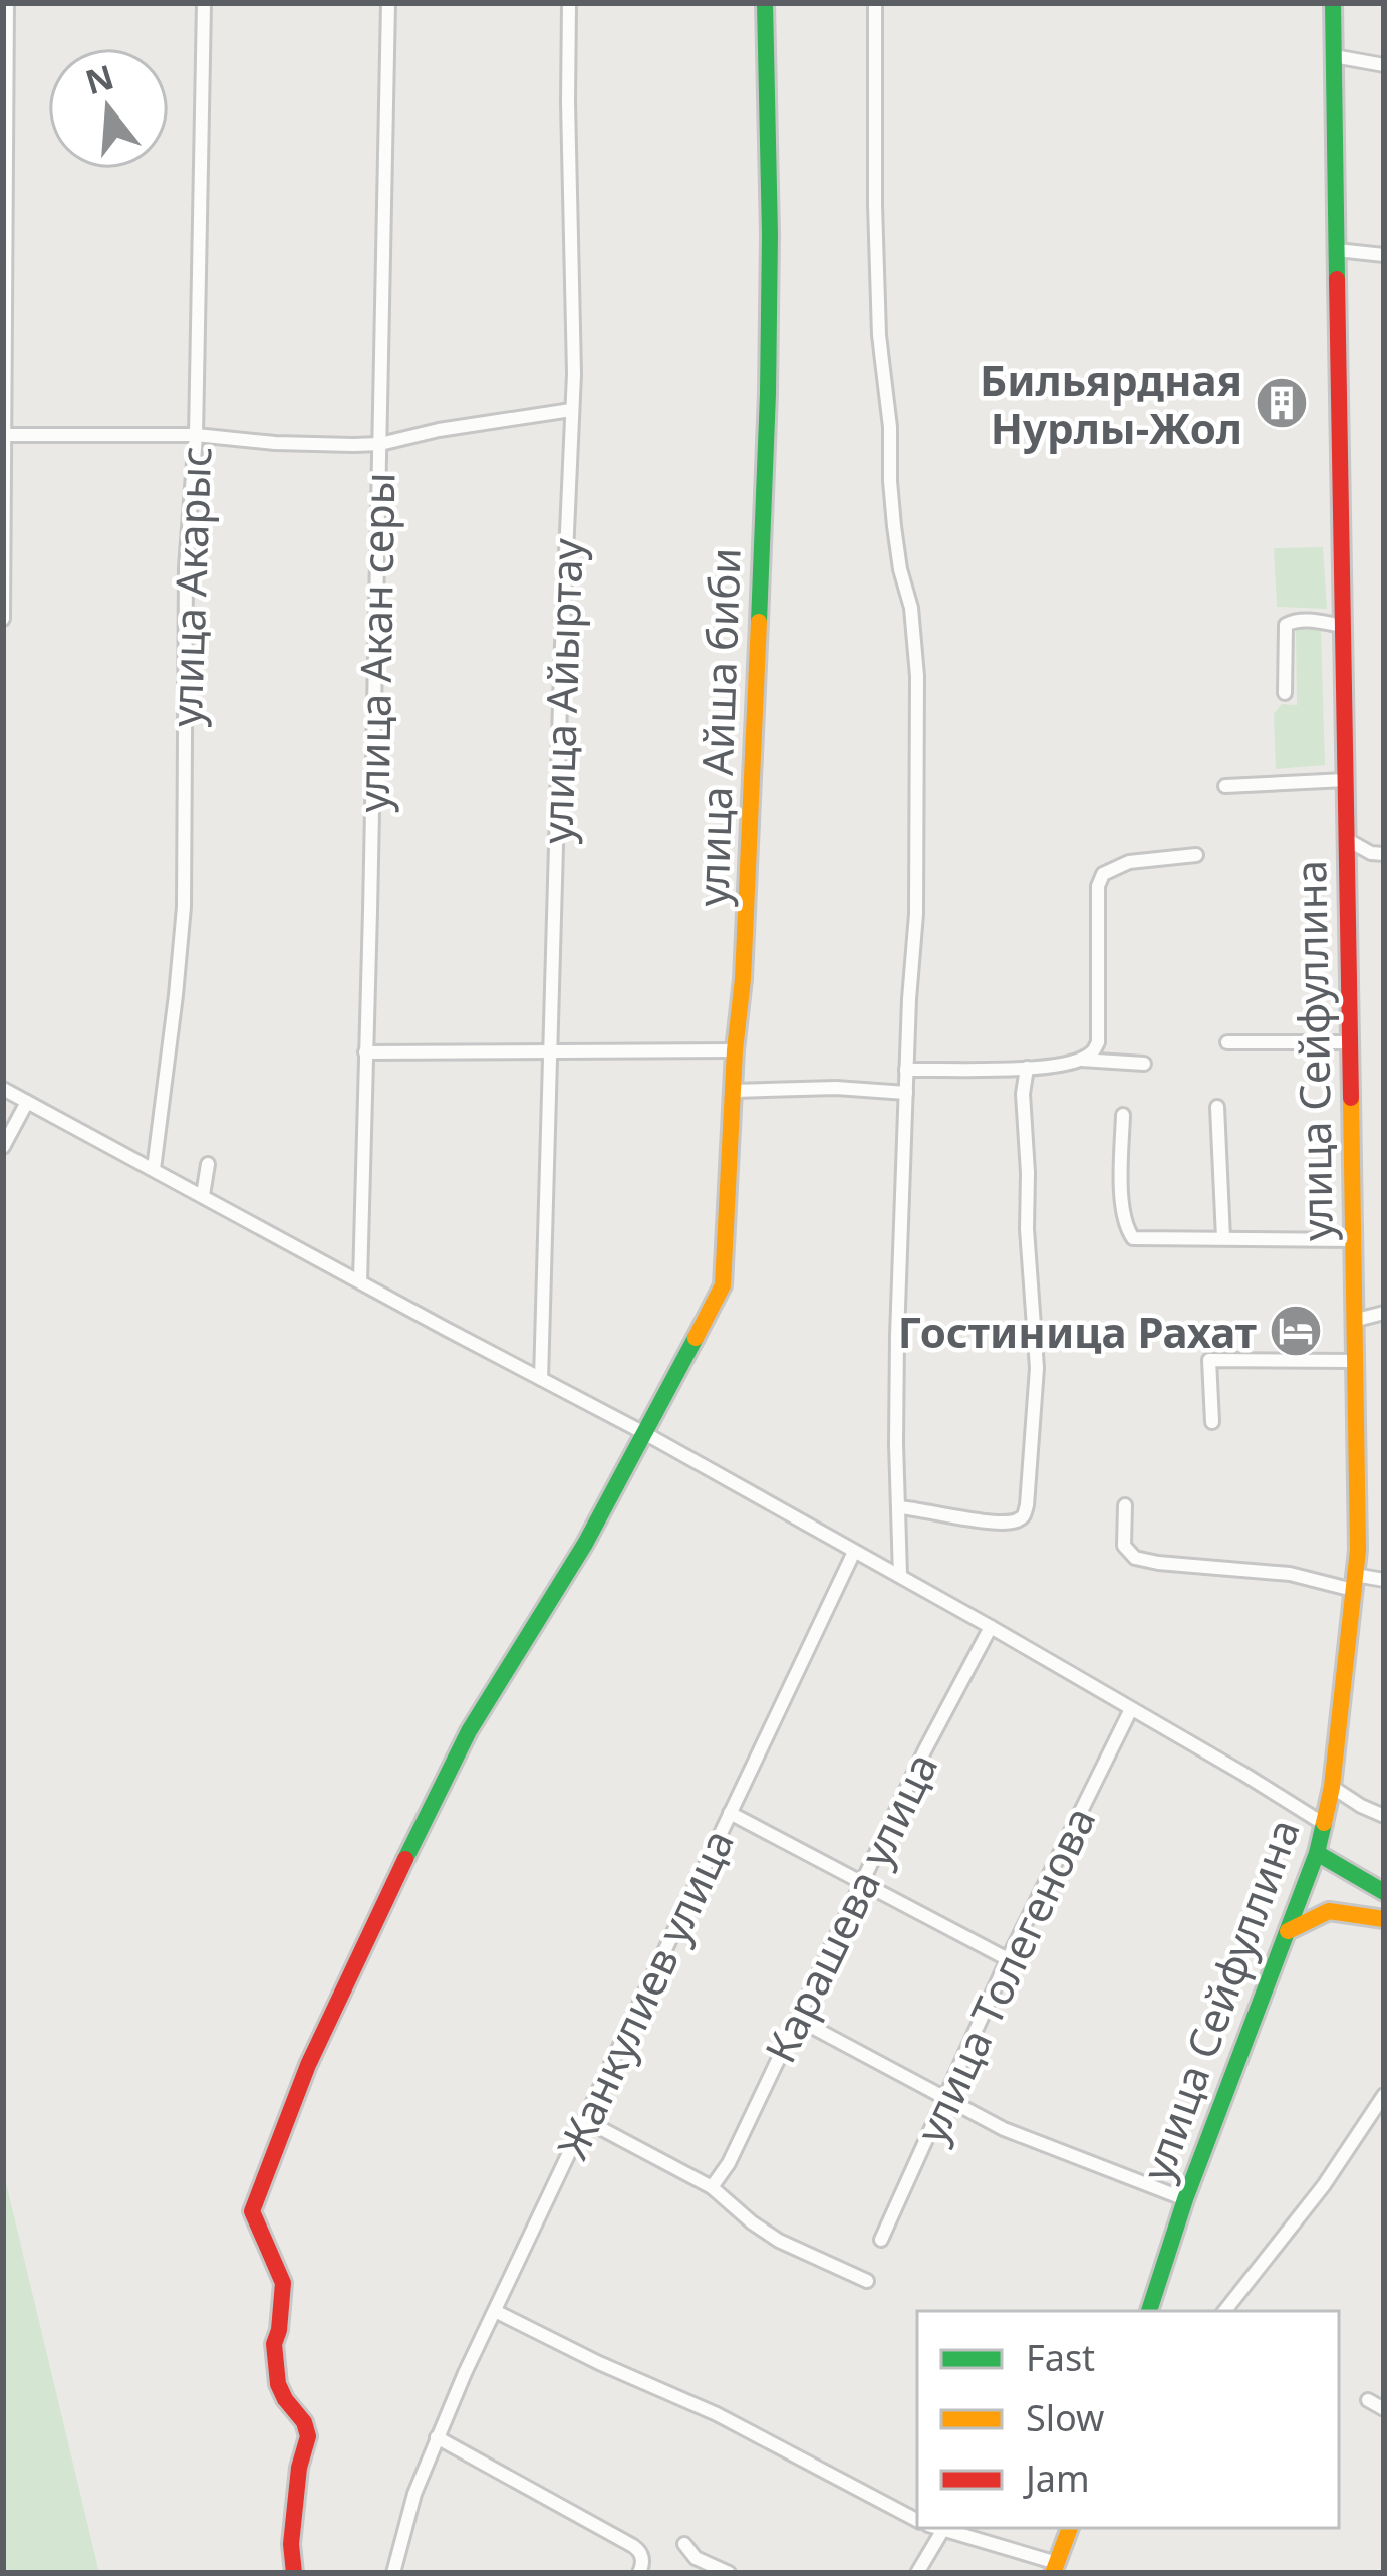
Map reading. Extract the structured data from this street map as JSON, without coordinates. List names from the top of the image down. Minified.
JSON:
{"streets":{"street":["улица Акарыс","улица Акан серы","улица Айыртау","улица Айша биби","улица Сейфуллина","Карашева улица","улица Толегенова","Жанкулиев улица"]},"places":{"building":["Бильярдная Нурлы-Жол"],"hotel":["Гостиница Рахат"]},"legend":["Fast","Slow","Jam"],"north":"top"}
